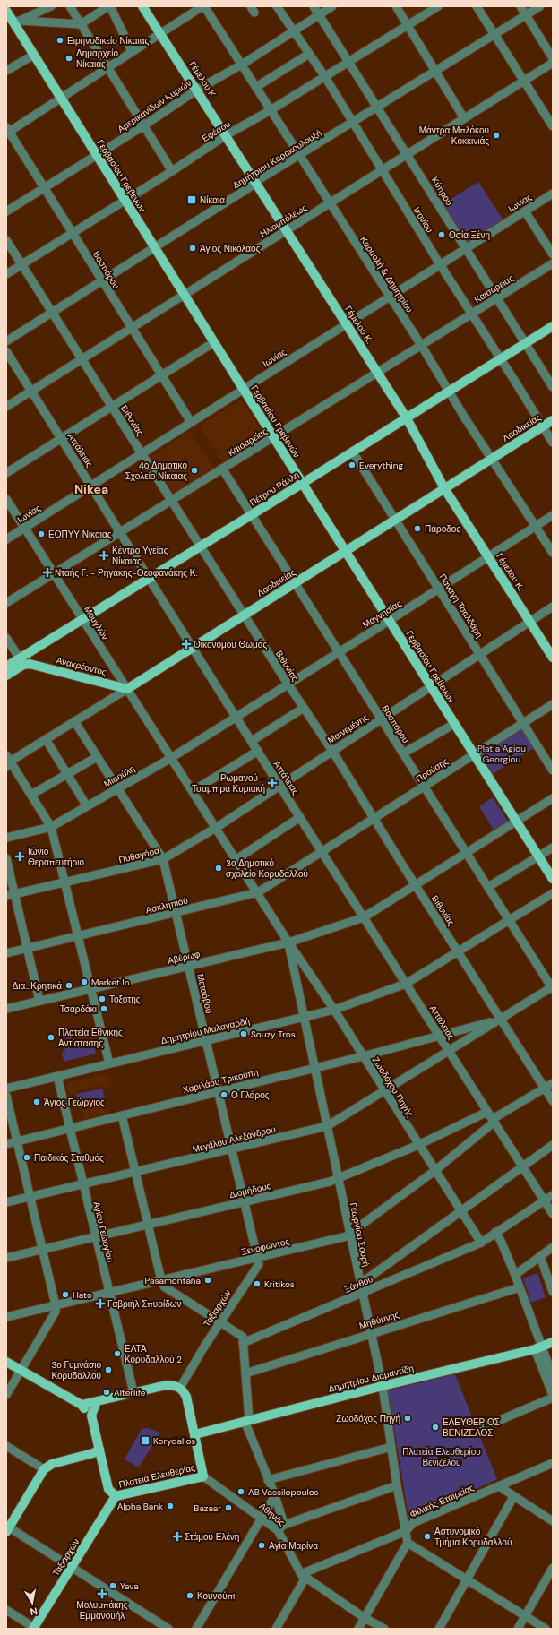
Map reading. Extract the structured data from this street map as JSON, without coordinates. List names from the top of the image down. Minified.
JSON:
{"streets":{"main road":["Γέμελου Κ.","Γερβασίου Γρεβενών","Λαοδικείας","Πέτρου Ράλλη","Ανακρέοντος","Ταξιαρχών","Δημητρίου Διαμαντίδη","Πλατεία Ελευθερίας"],"street":["Αμερικανίδων Κυριών","Εφέσου","Δημήτριου Καρακουλουξή","Κύπρου","Ιωνίας","Ικονίου","Ηλιουπόλεως","Βοσπόρου","Καραολή & Δημητρίου","Καισαρείας","Βιθυνίας","Αττάλειας","Παναγή Τσαλδάρη","Μαγνησίας","Μουγλών","Μαινεμένης","Προύσης","Μιαούλη","Πυθαγόρα","Ασκληπιού","Αβέρωφ","Μετσόβου","Δημητρίου Μαλαγαρδή","Χαριλάου Τρικούπη","Ζωοδόχου Πηγής","Μεγάλου Αλεξάνδρου","Διομήδους","Αγίου Γεωργίου","Γεωργίου Σουρή","Ξενοφώντος","Ξάνθου","Μηθύμνης","Φιλικής Εταιρείας","Αθηνάς"]},"crossings":[["Γέμελου Κ.","Αμερικανίδων Κυριών"],["Γέμελου Κ.","Εφέσου"],["Γέμελου Κ.","Δημήτριου Καρακουλουξή"],["Γέμελου Κ.","Ιωνίας"],["Γέμελου Κ.","Ηλιουπόλεως"],["Γέμελου Κ.","Καισαρείας"],["Γέμελου Κ.","Λαοδικείας"],["Γέμελου Κ.","Πέτρου Ράλλη"],["Γέμελου Κ.","Μαγνησίας"],["Γέμελου Κ.","Μαινεμένης"],["Αμερικανίδων Κυριών","Γερβασίου Γρεβενών"],["Αμερικανίδων Κυριών","Κύπρου"],["Αμερικανίδων Κυριών","Ικονίου"],["Αμερικανίδων Κυριών","Βοσπόρου"],["Αμερικανίδων Κυριών","Καραολή & Δημητρίου"],["Εφέσου","Γερβασίου Γρεβενών"],["Εφέσου","Κύπρου"],["Εφέσου","Ικονίου"],["Εφέσου","Βοσπόρου"],["Εφέσου","Καραολή & Δημητρίου"],["Εφέσου","Βιθυνίας"],["Δημήτριου Καρακουλουξή","Γερβασίου Γρεβενών"],["Δημήτριου Καρακουλουξή","Κύπρου"],["Δημήτριου Καρακουλουξή","Ικονίου"],["Δημήτριου Καρακουλουξή","Βοσπόρου"],["Δημήτριου Καρακουλουξή","Καραολή & Δημητρίου"],["Δημήτριου Καρακουλουξή","Βιθυνίας"],["Γερβασίου Γρεβενών","Ιωνίας"],["Γερβασίου Γρεβενών","Ηλιουπόλεως"],["Γερβασίου Γρεβενών","Καισαρείας"],["Γερβασίου Γρεβενών","Λαοδικείας"],["Γερβασίου Γρεβενών","Πέτρου Ράλλη"],["Γερβασίου Γρεβενών","Μαγνησίας"],["Γερβασίου Γρεβενών","Μαινεμένης"],["Γερβασίου Γρεβενών","Προύσης"],["Γερβασίου Γρεβενών","Αβέρωφ"],["Κύπρου","Ιωνίας"],["Κύπρου","Ηλιουπόλεως"],["Κύπρου","Καισαρείας"],["Κύπρου","Πέτρου Ράλλη"],["Ιωνίας","Ικονίου"],["Ιωνίας","Βοσπόρου"],["Ιωνίας","Καραολή & Δημητρίου"],["Ιωνίας","Βιθυνίας"],["Ιωνίας","Αττάλειας"],["Ιωνίας","Μουγλών"],["Ικονίου","Ηλιουπόλεως"],["Ικονίου","Καισαρείας"],["Ικονίου","Λαοδικείας"],["Ικονίου","Πέτρου Ράλλη"],["Ηλιουπόλεως","Βοσπόρου"],["Ηλιουπόλεως","Καραολή & Δημητρίου"],["Ηλιουπόλεως","Βιθυνίας"],["Ηλιουπόλεως","Αττάλειας"],["Βοσπόρου","Καισαρείας"],["Βοσπόρου","Λαοδικείας"],["Βοσπόρου","Πέτρου Ράλλη"],["Βοσπόρου","Μαγνησίας"],["Βοσπόρου","Μαινεμένης"],["Βοσπόρου","Προύσης"],["Βοσπόρου","Αβέρωφ"],["Βοσπόρου","Δημητρίου Μαλαγαρδή"],["Καραολή & Δημητρίου","Καισαρείας"],["Καραολή & Δημητρίου","Λαοδικείας"],["Καραολή & Δημητρίου","Πέτρου Ράλλη"],["Καραολή & Δημητρίου","Μαγνησίας"],["Καισαρείας","Βιθυνίας"],["Καισαρείας","Αττάλειας"],["Καισαρείας","Μουγλών"],["Βιθυνίας","Λαοδικείας"],["Βιθυνίας","Πέτρου Ράλλη"],["Βιθυνίας","Μαγνησίας"],["Βιθυνίας","Μαινεμένης"],["Βιθυνίας","Προύσης"],["Βιθυνίας","Αβέρωφ"],["Βιθυνίας","Δημητρίου Μαλαγαρδή"],["Βιθυνίας","Χαριλάου Τρικούπη"],["Βιθυνίας","Μεγάλου Αλεξάνδρου"],["Βιθυνίας","Ξενοφώντος"],["Λαοδικείας","Αττάλειας"],["Λαοδικείας","Παναγή Τσαλδάρη"],["Λαοδικείας","Μουγλών"],["Λαοδικείας","Ανακρέοντος"],["Λαοδικείας","Μετσόβου"],["Αττάλειας","Πέτρου Ράλλη"],["Αττάλειας","Μαγνησίας"],["Αττάλειας","Μαινεμένης"],["Αττάλειας","Προύσης"],["Αττάλειας","Μιαούλη"],["Αττάλειας","Πυθαγόρα"],["Αττάλειας","Ασκληπιού"],["Αττάλειας","Αβέρωφ"],["Αττάλειας","Δημητρίου Μαλαγαρδή"],["Αττάλειας","Χαριλάου Τρικούπη"],["Αττάλειας","Μεγάλου Αλεξάνδρου"],["Αττάλειας","Διομήδους"],["Αττάλειας","Ξενοφώντος"],["Αττάλειας","Ξάνθου"],["Πέτρου Ράλλη","Παναγή Τσαλδάρη"],["Πέτρου Ράλλη","Μουγλών"],["Παναγή Τσαλδάρη","Μαγνησίας"],["Παναγή Τσαλδάρη","Μαινεμένης"],["Παναγή Τσαλδάρη","Προύσης"],["Μαγνησίας","Μιαούλη"],["Μουγλών","Ανακρέοντος"],["Μουγλών","Μιαούλη"],["Μουγλών","Πυθαγόρα"],["Μουγλών","Ζωοδόχου Πηγής"],["Μαινεμένης","Πυθαγόρα"],["Προύσης","Ασκληπιού"],["Μιαούλη","Μετσόβου"],["Πυθαγόρα","Μετσόβου"],["Ασκληπιού","Μετσόβου"],["Ασκληπιού","Ζωοδόχου Πηγής"],["Αβέρωφ","Μετσόβου"],["Αβέρωφ","Ζωοδόχου Πηγής"],["Αβέρωφ","Γεωργίου Σουρή"],["Μετσόβου","Δημητρίου Μαλαγαρδή"],["Μετσόβου","Χαριλάου Τρικούπη"],["Μετσόβου","Μεγάλου Αλεξάνδρου"],["Μετσόβου","Διομήδους"],["Μετσόβου","Ξενοφώντος"],["Μετσόβου","Ταξιαρχών"],["Δημητρίου Μαλαγαρδή","Ζωοδόχου Πηγής"],["Δημητρίου Μαλαγαρδή","Αγίου Γεωργίου"],["Δημητρίου Μαλαγαρδή","Γεωργίου Σουρή"],["Χαριλάου Τρικούπη","Ζωοδόχου Πηγής"],["Χαριλάου Τρικούπη","Μεγάλου Αλεξάνδρου"],["Χαριλάου Τρικούπη","Αγίου Γεωργίου"],["Χαριλάου Τρικούπη","Γεωργίου Σουρή"],["Ζωοδόχου Πηγής","Μεγάλου Αλεξάνδρου"],["Ζωοδόχου Πηγής","Διομήδους"],["Ζωοδόχου Πηγής","Γεωργίου Σουρή"],["Ζωοδόχου Πηγής","Ξενοφώντος"],["Ζωοδόχου Πηγής","Ξάνθου"],["Μεγάλου Αλεξάνδρου","Αγίου Γεωργίου"],["Μεγάλου Αλεξάνδρου","Γεωργίου Σουρή"],["Διομήδους","Αγίου Γεωργίου"],["Διομήδους","Γεωργίου Σουρή"],["Αγίου Γεωργίου","Ξενοφώντος"],["Γεωργίου Σουρή","Ξενοφώντος"],["Γεωργίου Σουρή","Ξάνθου"],["Γεωργίου Σουρή","Μηθύμνης"],["Γεωργίου Σουρή","Δημητρίου Διαμαντίδη"],["Γεωργίου Σουρή","Φιλικής Εταιρείας"],["Ξενοφώντος","Ταξιαρχών"],["Ταξιαρχών","Πλατεία Ελευθερίας"],["Δημητρίου Διαμαντίδη","Πλατεία Ελευθερίας"],["Πλατεία Ελευθερίας","Αθηνάς"],["Φιλικής Εταιρείας","Αθηνάς"]],"districts":["Nikea"],"parks":["Platia Agiou Georgiou","Πλατεία Ελευθερίου Βενιζέλου"],"places":{"other":["Ειρηνοδικείο Νίκαιας","Δημαρχείο Νίκαιας","Μάντρα Μπλόκου Κοκκινιάς","Οσία Ξένη","Άγιος Νικόλαος","Everything","4ο Δημοτικό Σχολείο Νίκαιας","Πάροδος","ΕΟΠΥΥ Νίκαιας","3ο Δημοτικό σχολείο Κορυδαλλού","Market In","Δια...Κρητικά","Τοξότης","Τσαρδάκι","Souzy Tros","Πλατεία Εθνικής Αντίστασης","Ο Γλάρος","Άγιος Γεώργιος","Παιδικός Σταθμός","Pasamontaña","Kritikos","Hato","ΕΛΤΑ Κορυδαλλού 2","3ο Γυμνάσιο Κορυδαλλού","Alterlife","Ζωοδόχος Πηγή","ΕΛΕΥΘΕΡΙΟΣ ΒΕΝΙΖΕΛΟΣ","AB Vassilopoulos","Alpha Bank","Bazaar","Αστυνομικό Τμήμα Κορυδαλλού","Αγία Μαρίνα","Yava","Κουνούπι"],"transit":["Νίκαια","Korydallos"],"health":["Κέντρο Υγείας Νίκαιας","Νταής Γ. - Ρηγάκης-Θεοφανάκης Κ.","Οικονόμου Θωμάς","Ρωμανού - Τσαμπίρα Κυριακή","Ιώνιο Θεραπευτήριο","Γαβριήλ Σπυρίδων","Στάμου Ελένη","Μολυμπάκης Εμμανουήλ"]},"north":"bottom"}
